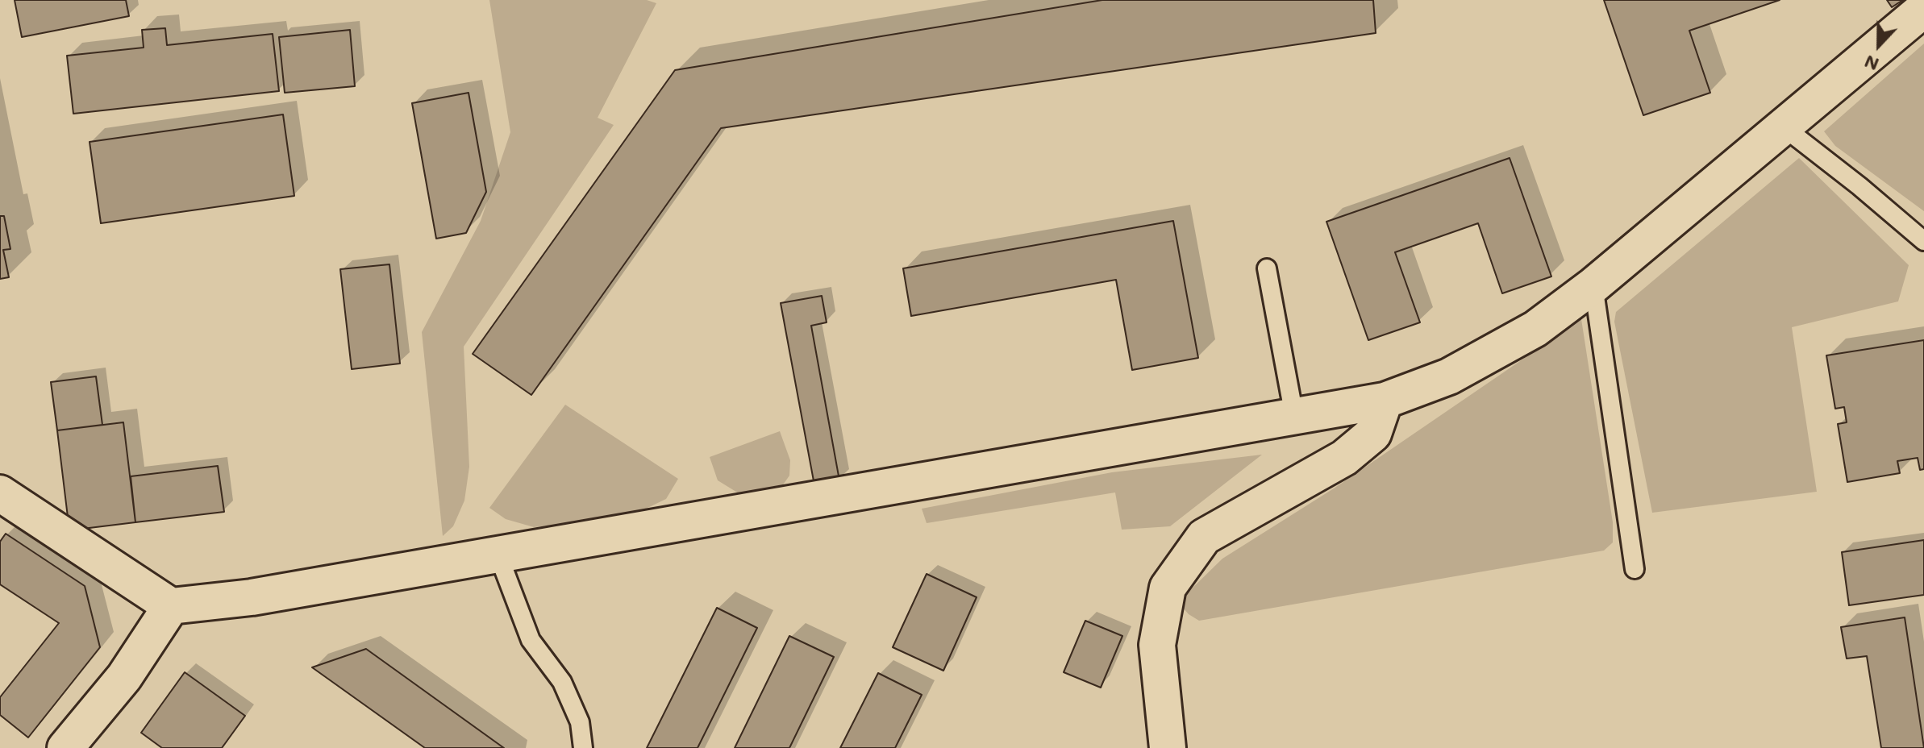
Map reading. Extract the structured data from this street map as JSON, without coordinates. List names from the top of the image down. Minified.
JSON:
{"north":"bottom"}
